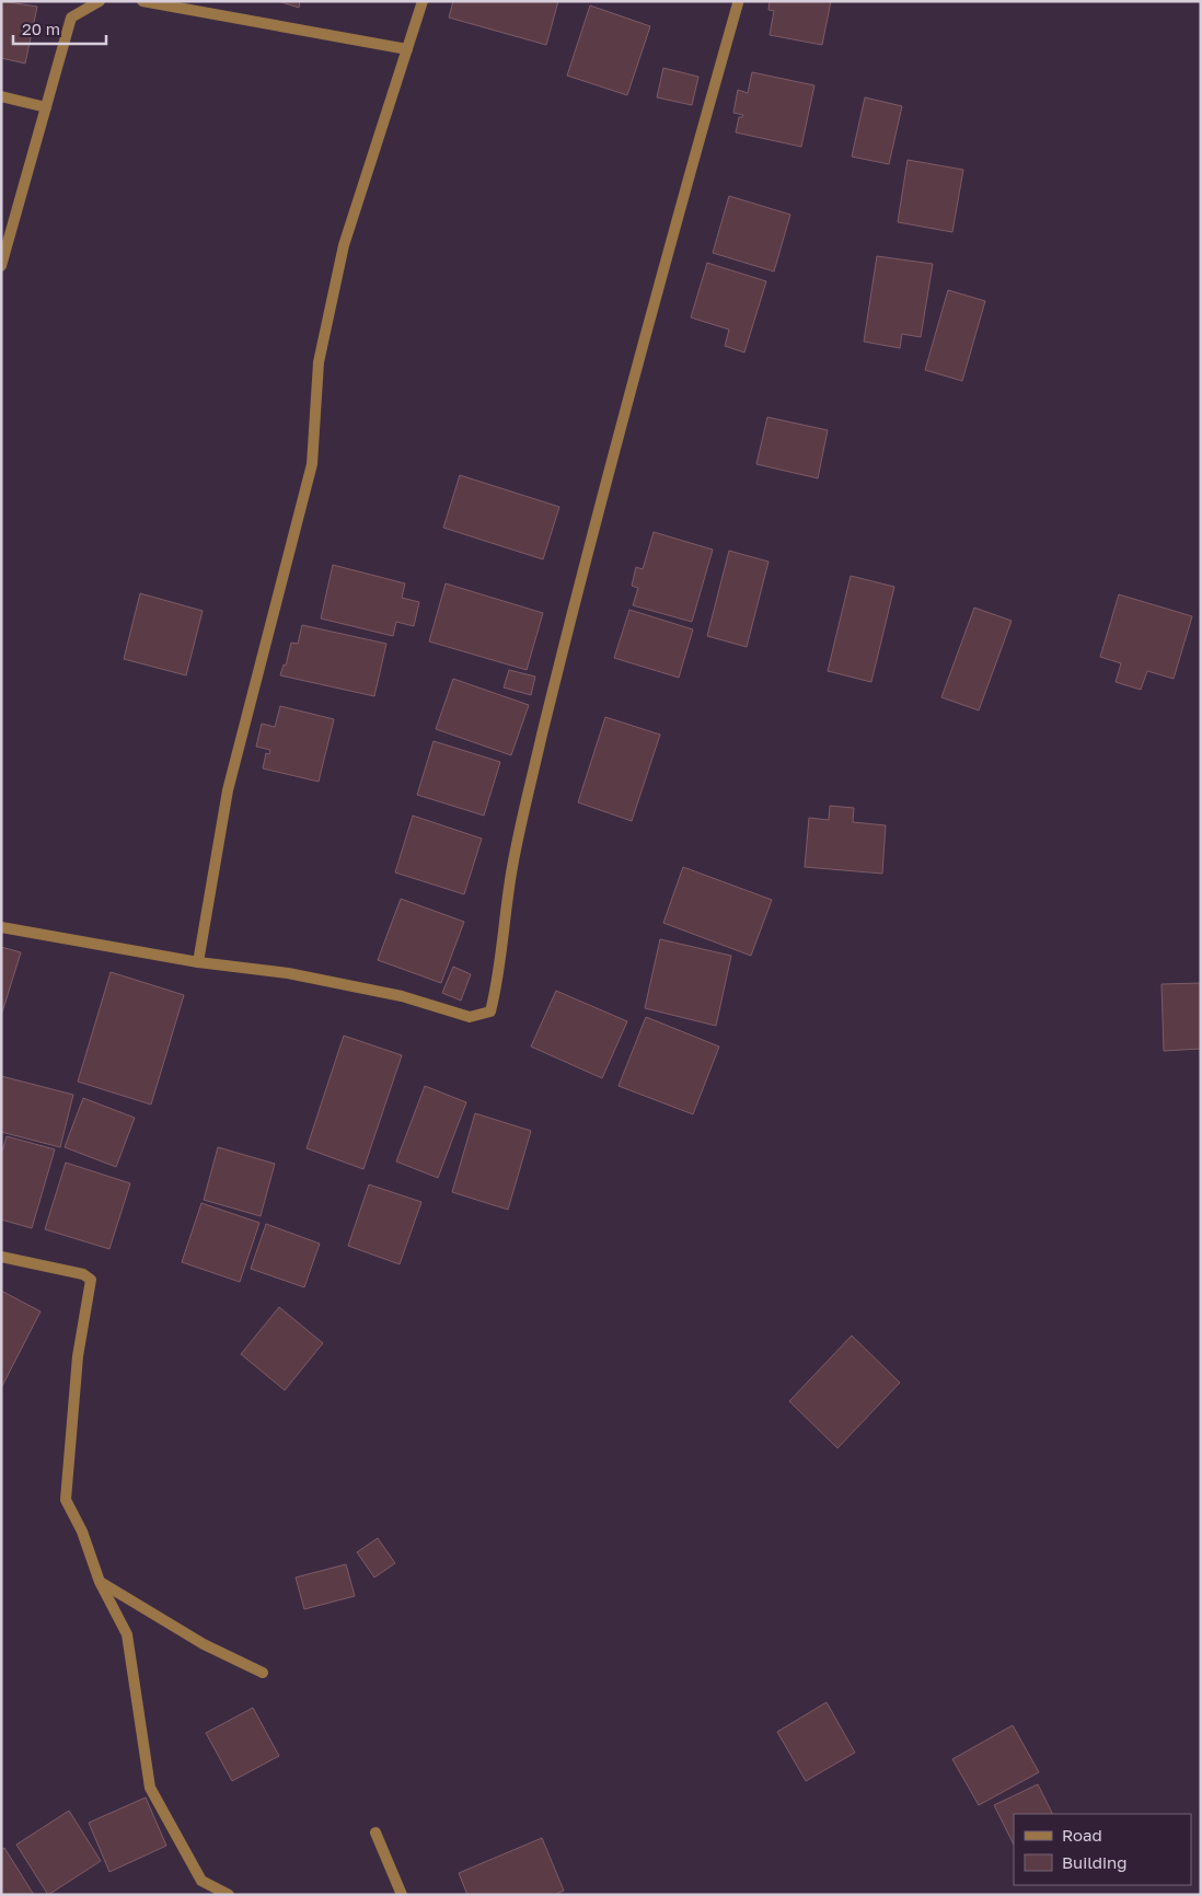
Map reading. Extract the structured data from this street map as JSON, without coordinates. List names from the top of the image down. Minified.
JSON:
{"legend":["Road","Building"],"scale_bar":"20 m"}
